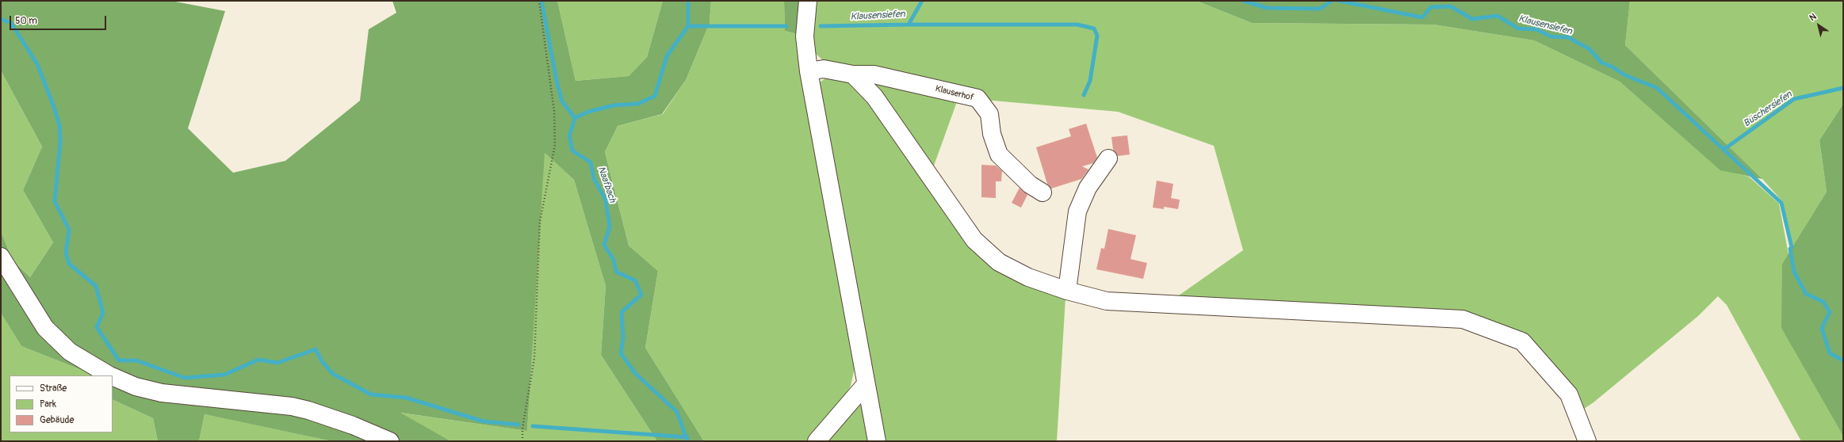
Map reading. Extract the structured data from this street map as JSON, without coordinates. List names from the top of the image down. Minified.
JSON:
{"streets":{"street":["Klauserhof"]},"water":["Klausensiefen","Büschersiefen","Naafbach"],"legend":["Straße","Park","Gebäude"],"scale_bar":"50 m","north":"top left"}
